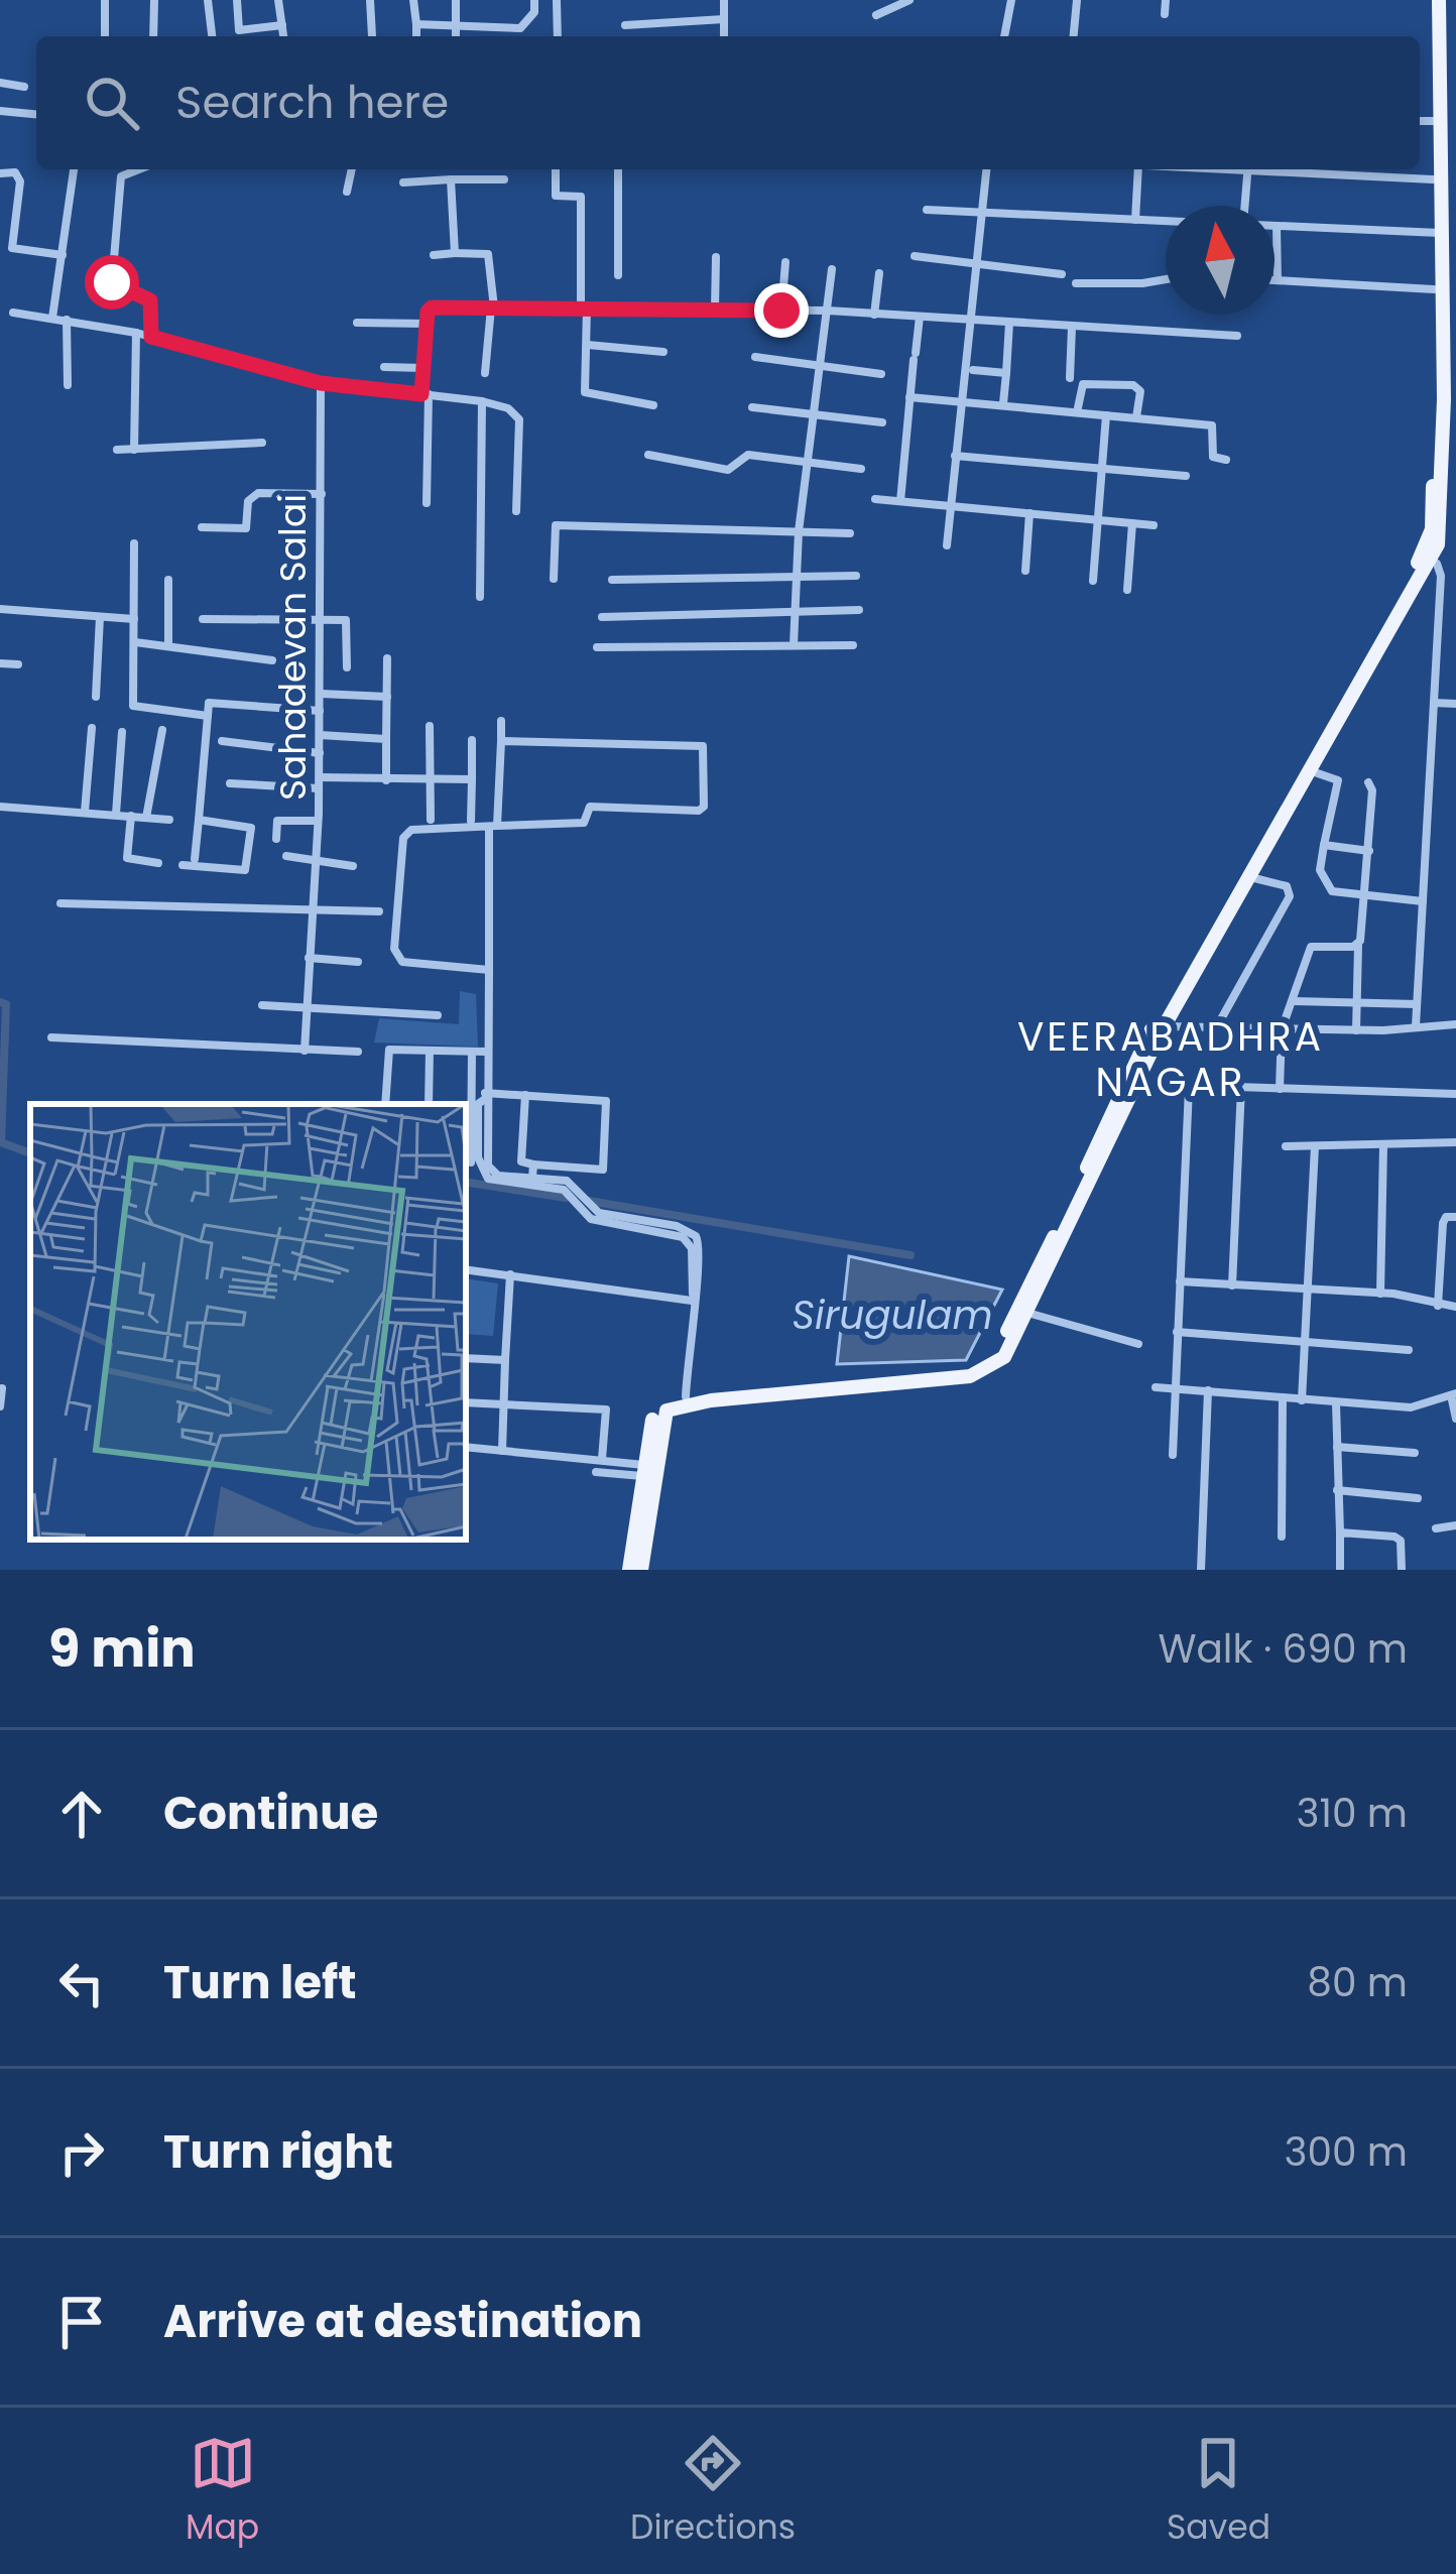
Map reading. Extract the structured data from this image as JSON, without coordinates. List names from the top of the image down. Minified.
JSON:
{"streets":{"street":["Sahadevan Salai"]},"districts":["VEERABADHRA NAGAR"],"water":["Sirugulam"],"north":"top","page":{"search":"Search here","heading":["9 min","Walk · 690 m"],"list":[["Continue","310 m"],["Turn left","80 m"],["Turn right","300 m"],"Arrive at destination"],"nav":["Map","Directions","Saved"]}}
